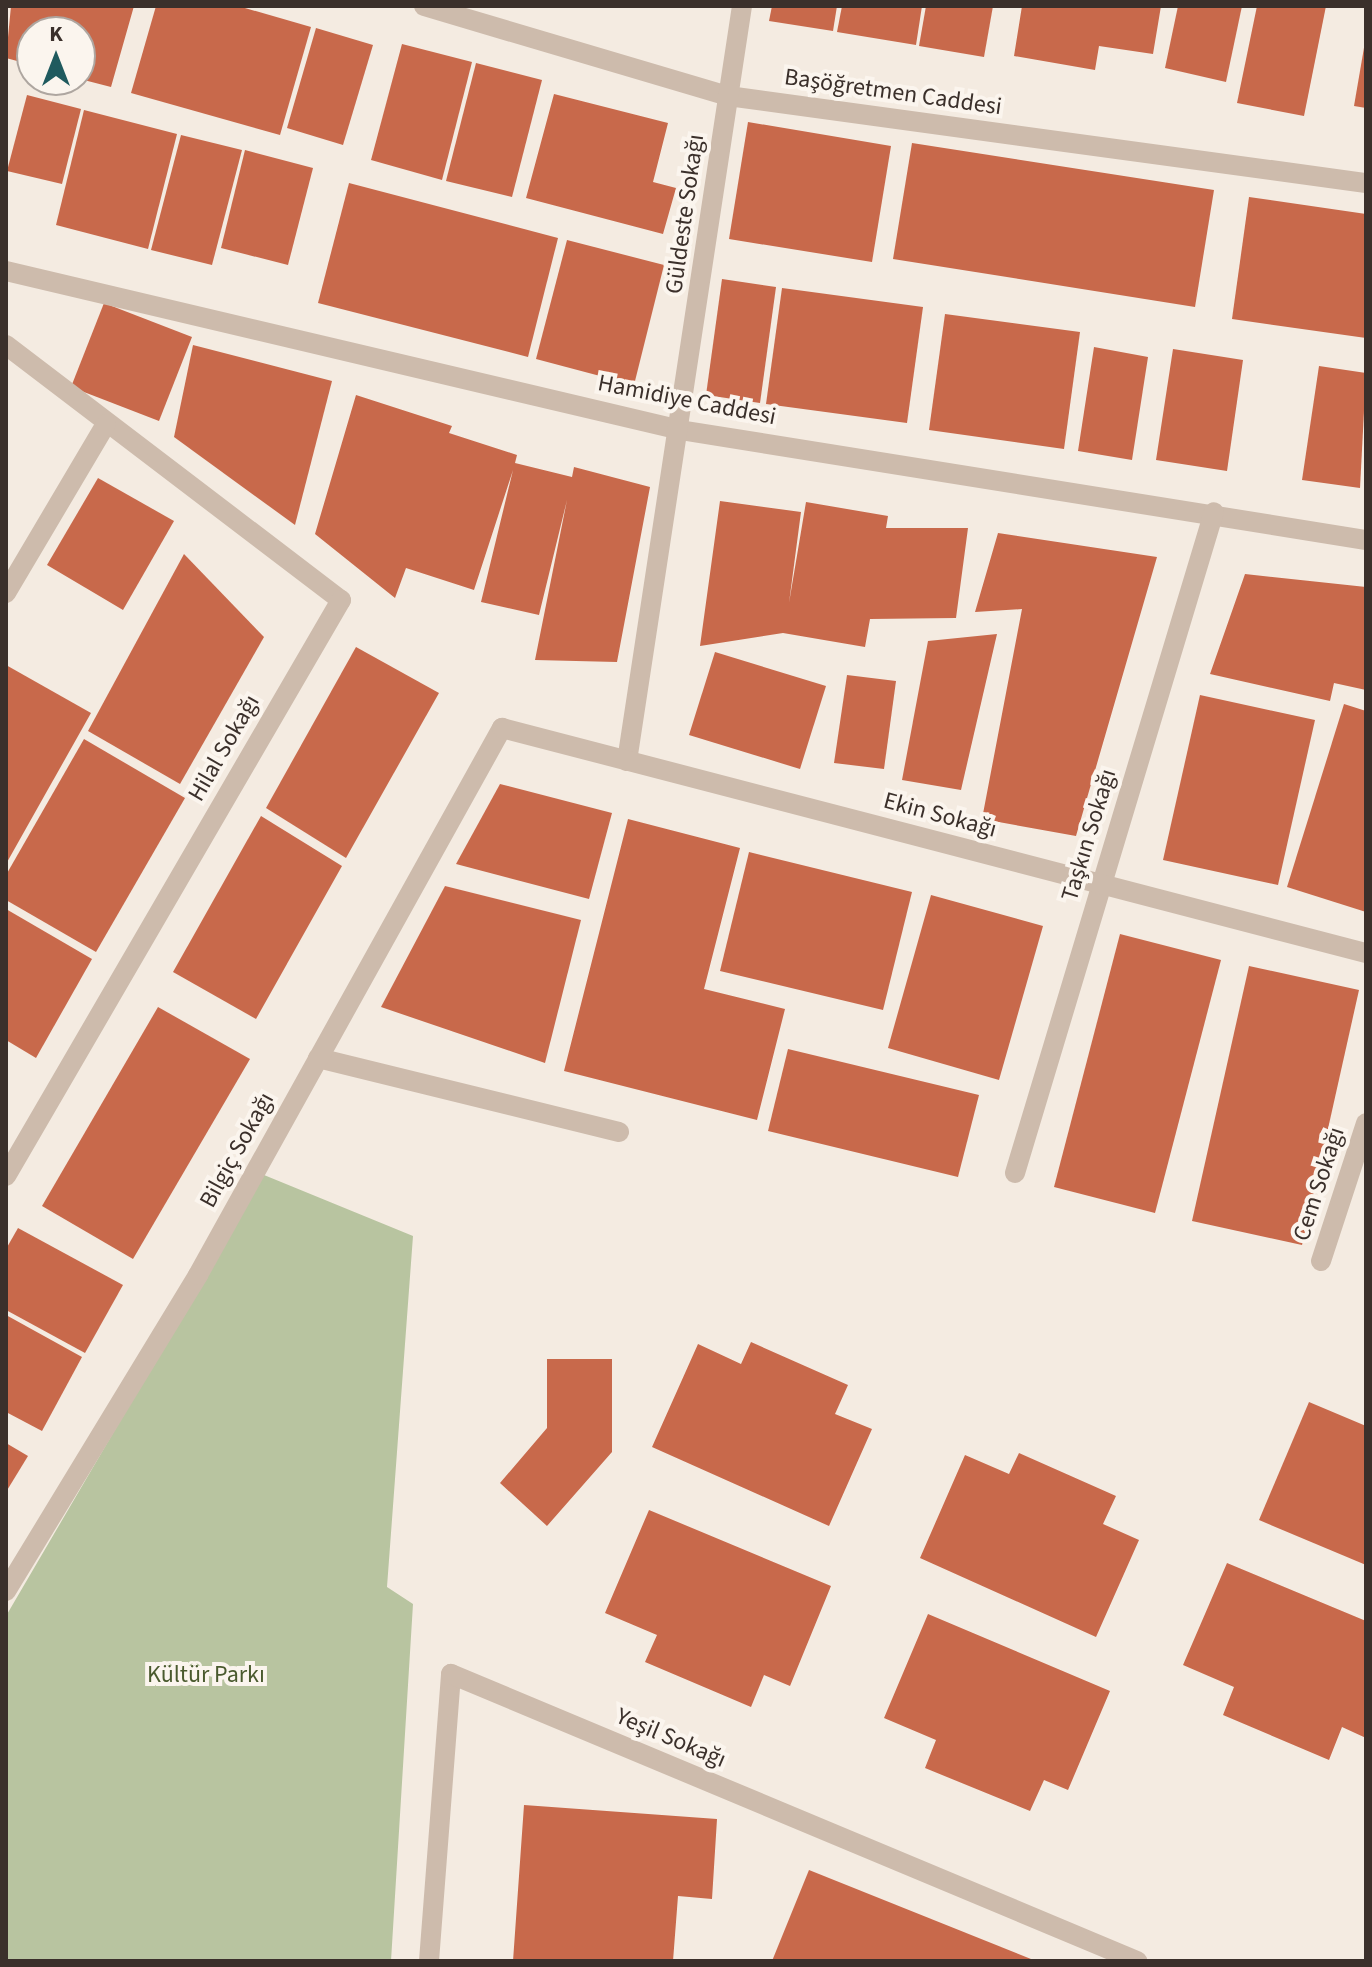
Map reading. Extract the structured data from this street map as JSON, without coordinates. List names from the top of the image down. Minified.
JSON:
{"streets":{"street":["Başöğretmen Caddesi","Güldeste Sokağı","Hamidiye Caddesi","Hilal Sokağı","Ekin Sokağı","Taşkın Sokağı","Bilgiç Sokağı","Cem Sokağı","Yeşil Sokağı"]},"crossings":[["Başöğretmen Caddesi","Güldeste Sokağı"],["Güldeste Sokağı","Hamidiye Caddesi"],["Güldeste Sokağı","Ekin Sokağı"],["Hamidiye Caddesi","Taşkın Sokağı"],["Ekin Sokağı","Taşkın Sokağı"],["Ekin Sokağı","Bilgiç Sokağı"]],"parks":["Kültür Parkı"],"north":"top"}
